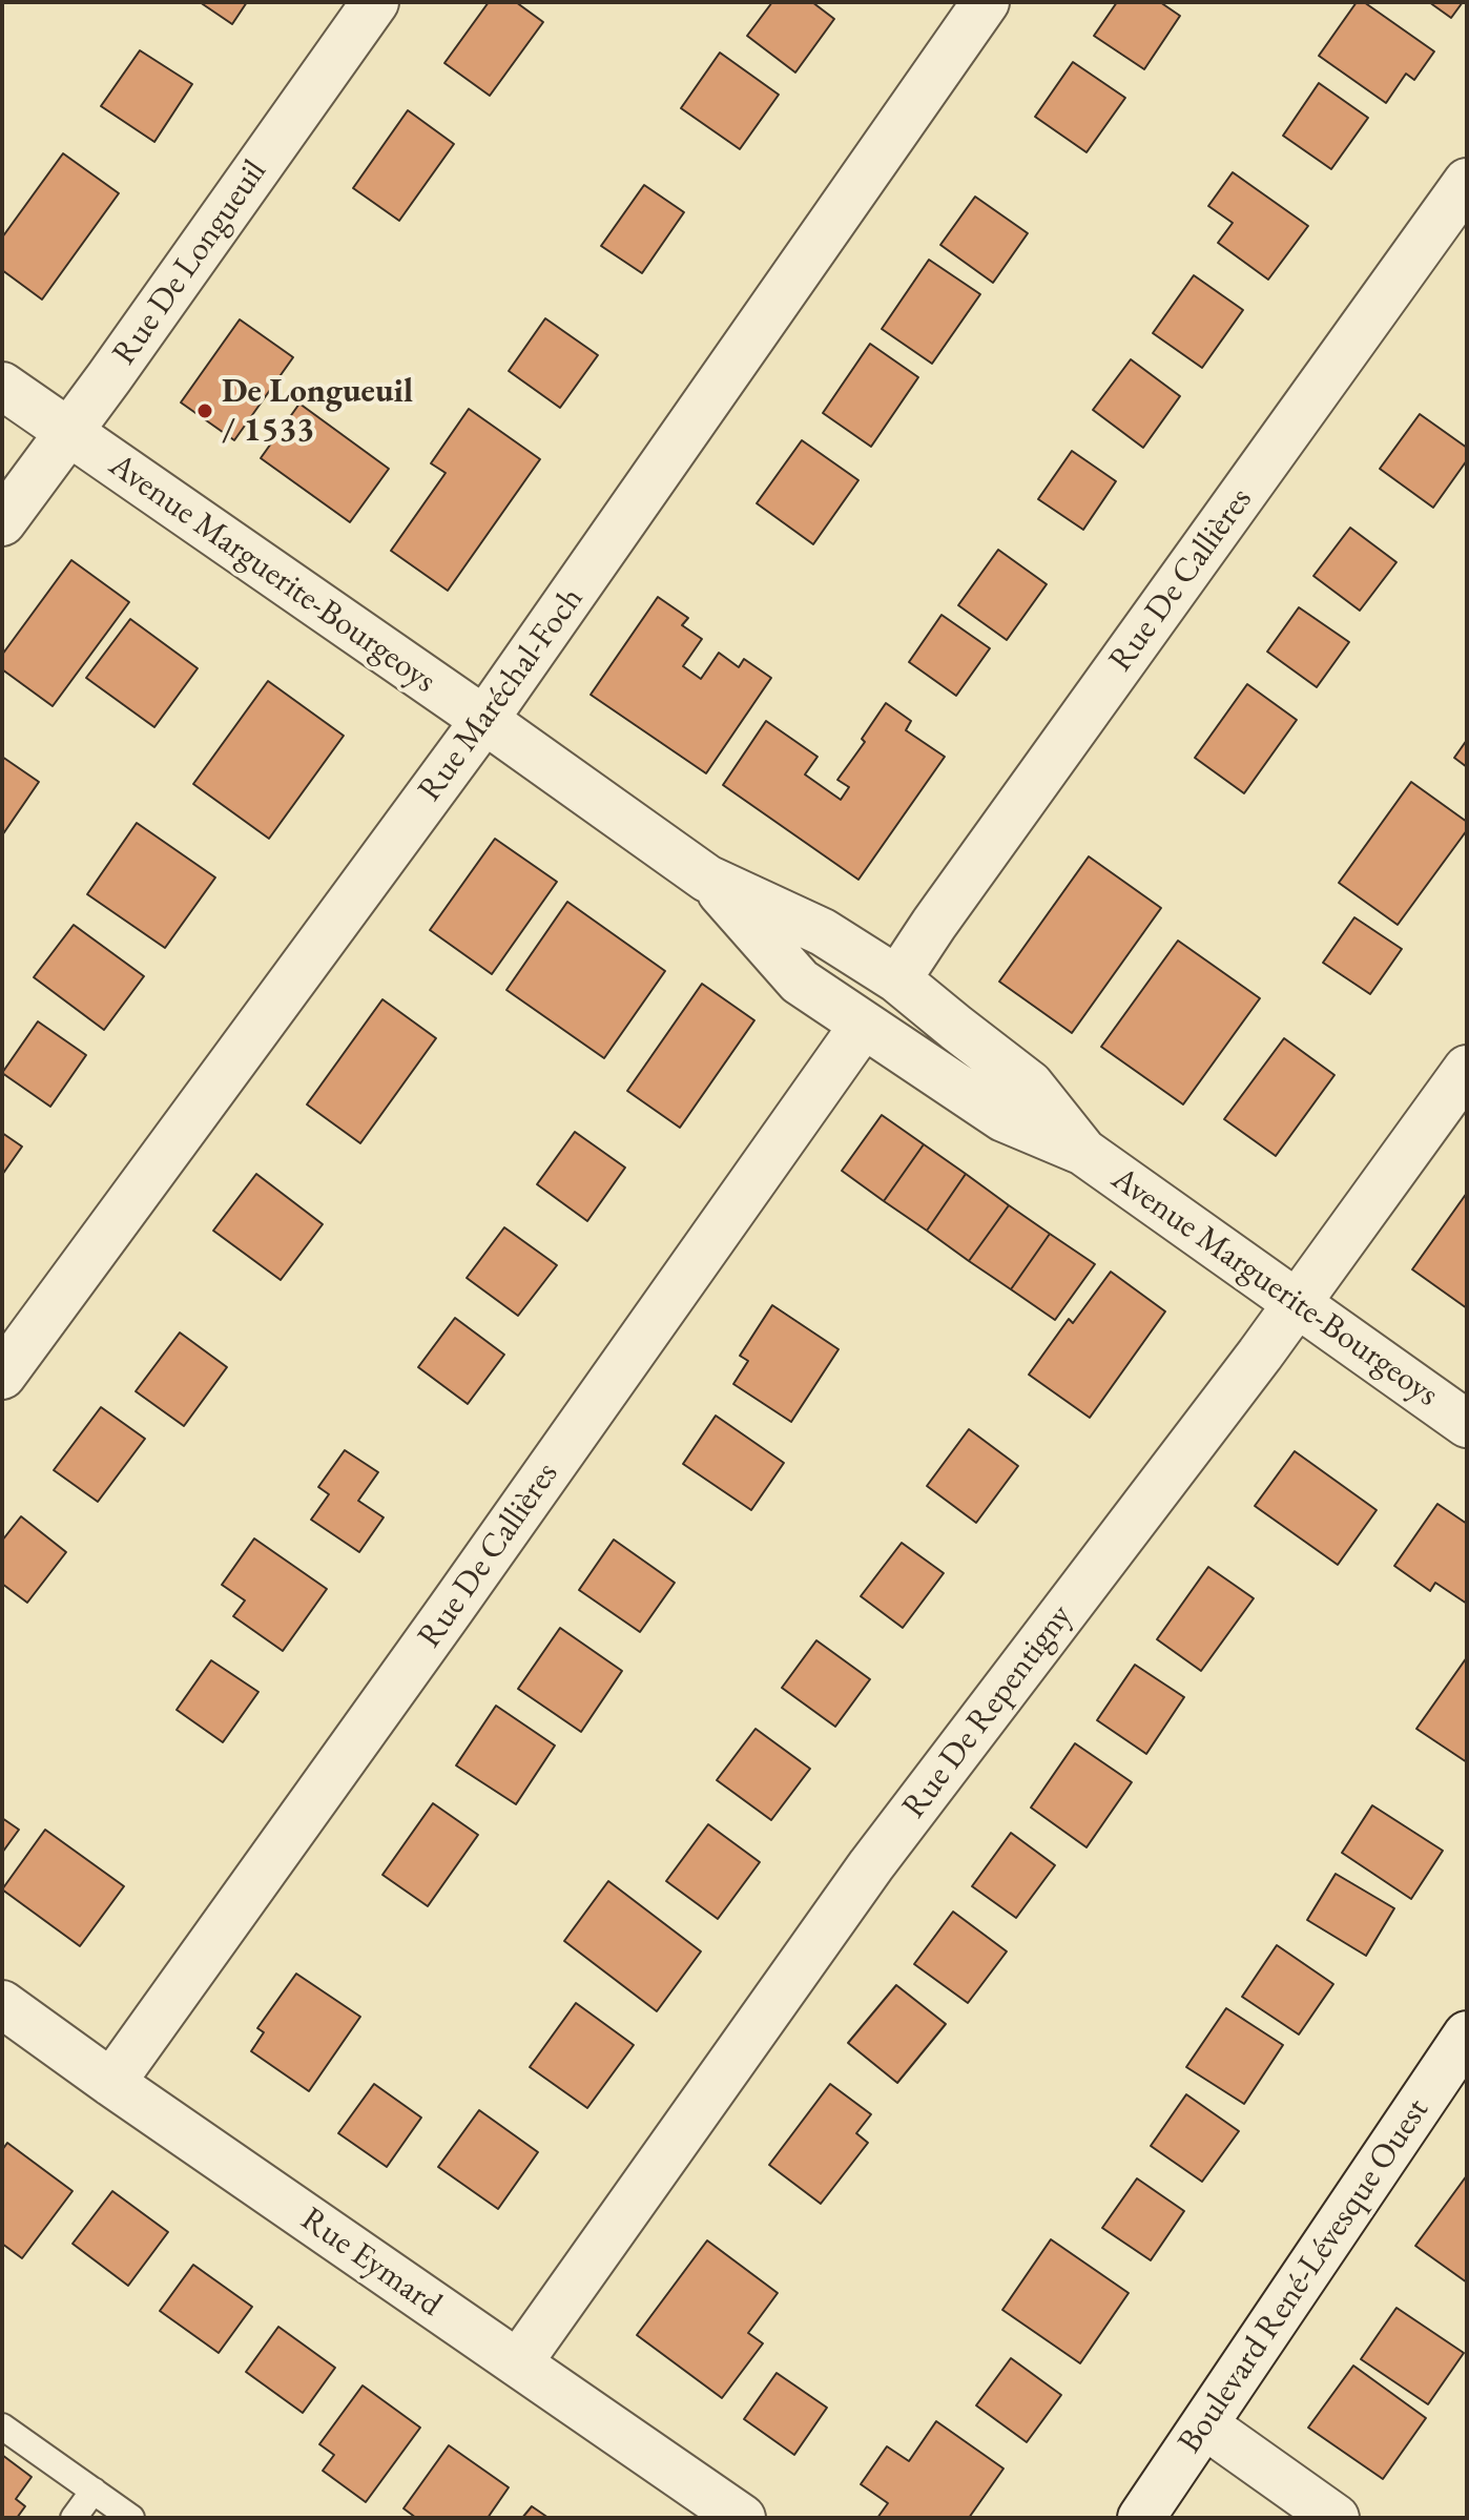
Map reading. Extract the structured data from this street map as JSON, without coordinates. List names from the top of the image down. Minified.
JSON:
{"streets":{"street":["Rue De Longueuil","Avenue Marguerite-Bourgeoys","Rue De Callières","Rue Maréchal-Foch","Rue De Repentigny","Rue Eymard","Boulevard René-Lévesque Ouest"]},"crossings":[["Rue De Longueuil","Avenue Marguerite-Bourgeoys"],["Avenue Marguerite-Bourgeoys","Rue De Callières"],["Avenue Marguerite-Bourgeoys","Rue Maréchal-Foch"],["Avenue Marguerite-Bourgeoys","Rue De Repentigny"],["Rue De Callières","Rue Eymard"],["Rue De Repentigny","Rue Eymard"]],"places":["De Longueuil / 1533"]}
